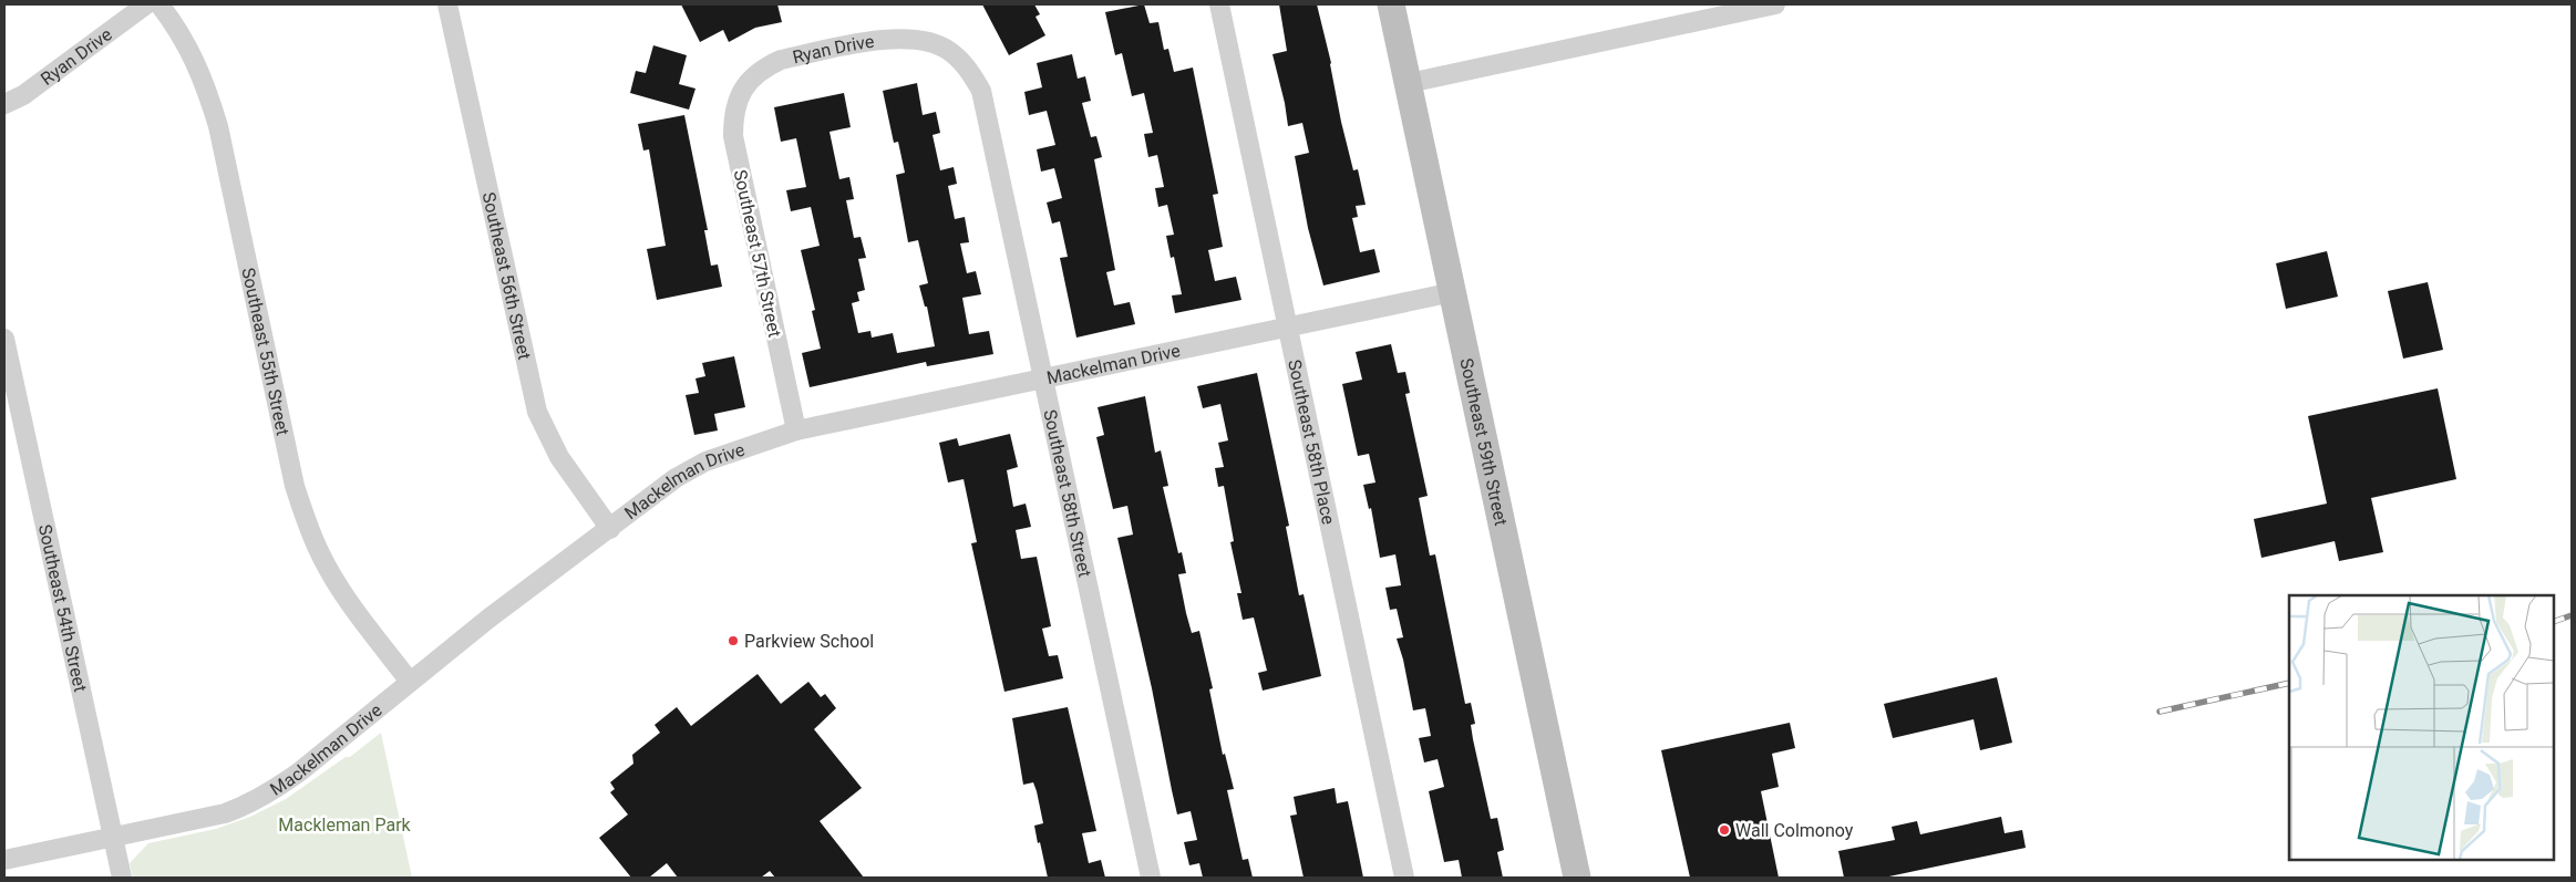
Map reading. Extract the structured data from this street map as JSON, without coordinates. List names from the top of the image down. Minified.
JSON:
{"streets":{"main road":["Southeast 59th Street"],"street":["Ryan Drive","Southeast 57th Street","Southeast 56th Street","Southeast 55th Street","Mackelman Drive","Southeast 58th Place","Southeast 58th Street","Southeast 54th Street"]},"crossings":[["Ryan Drive","Southeast 57th Street"],["Ryan Drive","Southeast 58th Street"],["Southeast 57th Street","Mackelman Drive"],["Southeast 56th Street","Mackelman Drive"],["Southeast 55th Street","Mackelman Drive"],["Mackelman Drive","Southeast 59th Street"],["Mackelman Drive","Southeast 58th Place"],["Mackelman Drive","Southeast 58th Street"],["Mackelman Drive","Southeast 54th Street"]],"parks":["Mackleman Park"],"places":["Parkview School","Wall Colmonoy"]}
